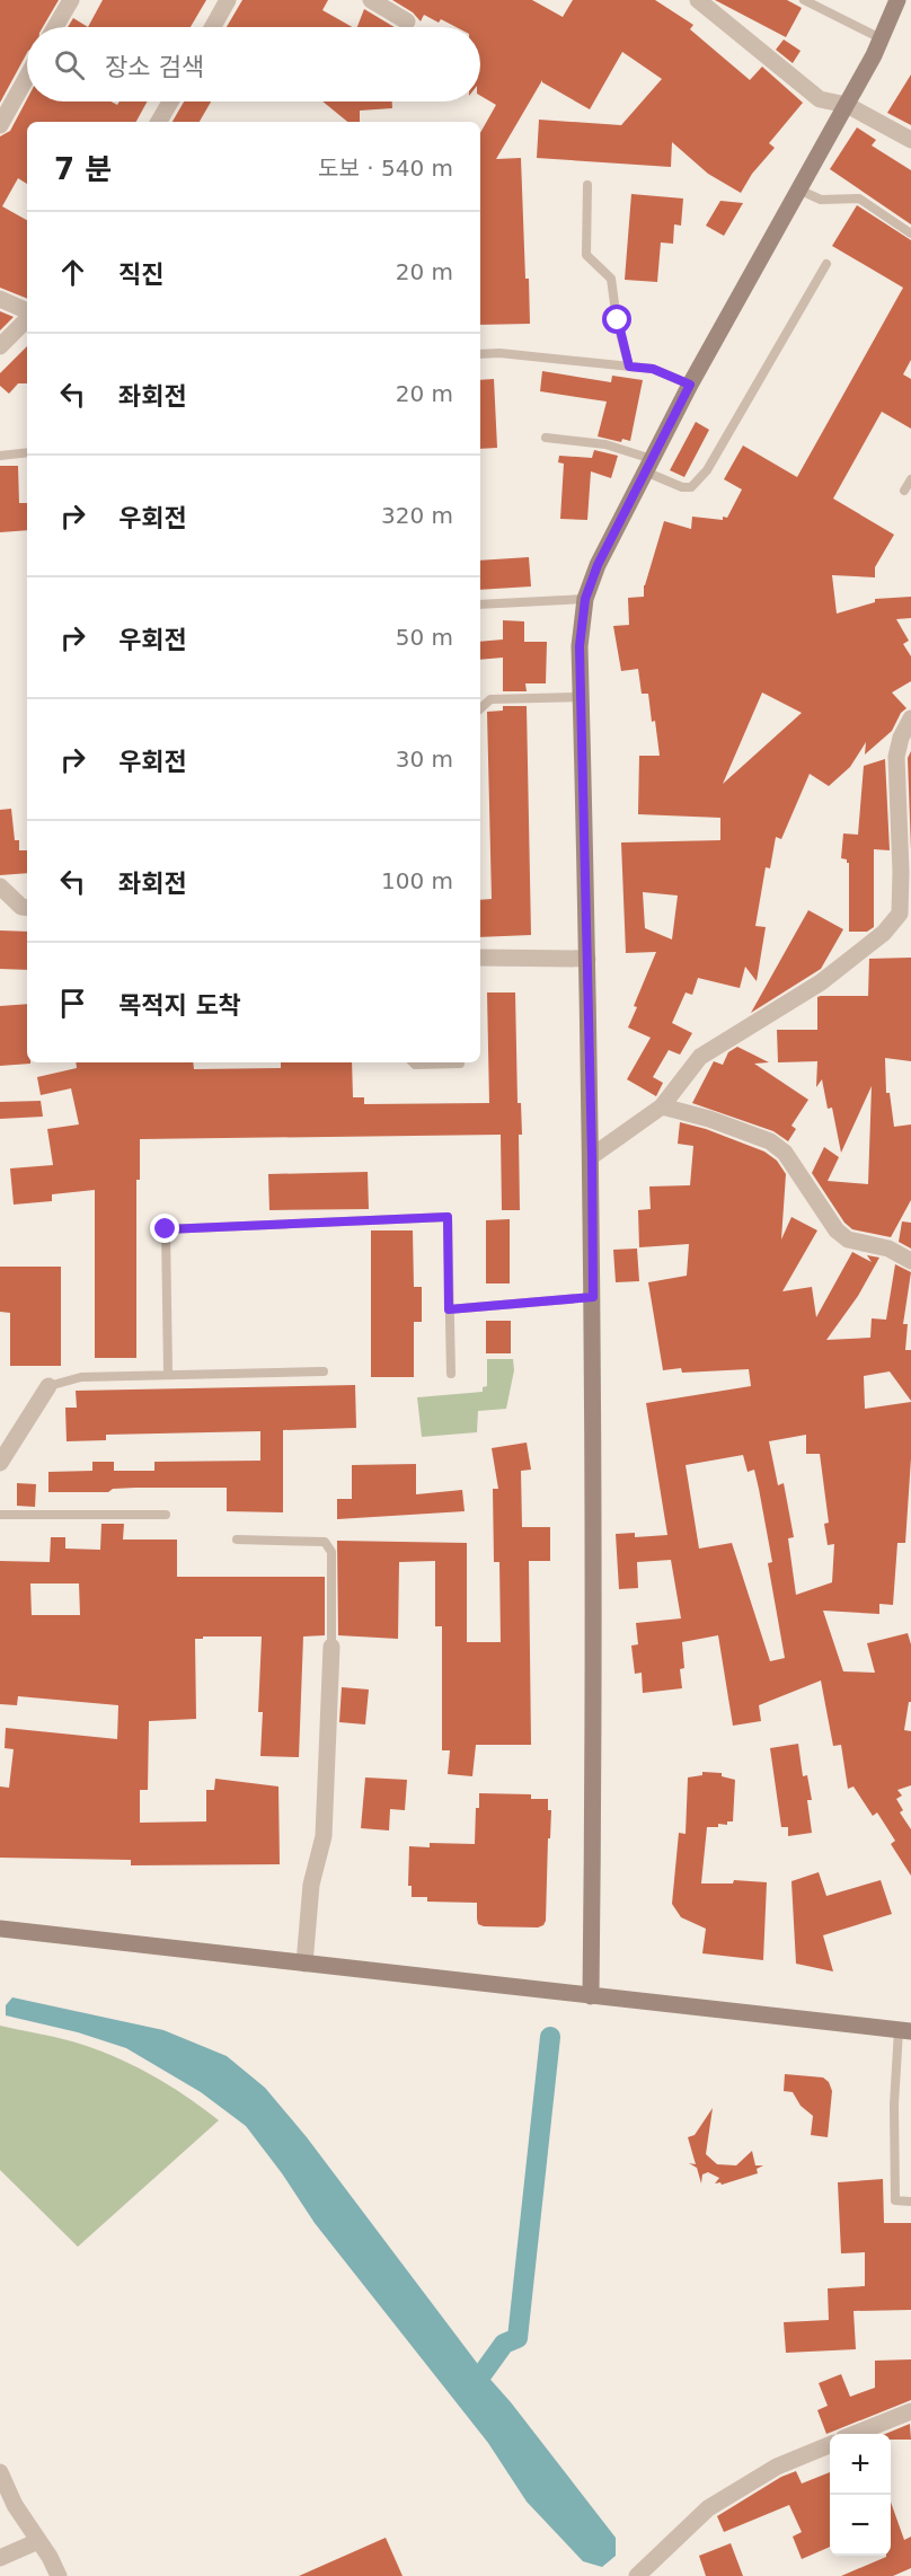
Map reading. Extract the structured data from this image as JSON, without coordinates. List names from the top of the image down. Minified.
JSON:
{"page":{"search":"장소 검색","heading":["7 분","도보 · 540 m"],"list":[["직진","20 m"],["좌회전","20 m"],["우회전","320 m"],["우회전","50 m"],["우회전","30 m"],["좌회전","100 m"],"목적지 도착"],"map_buttons":["+","−"]}}
